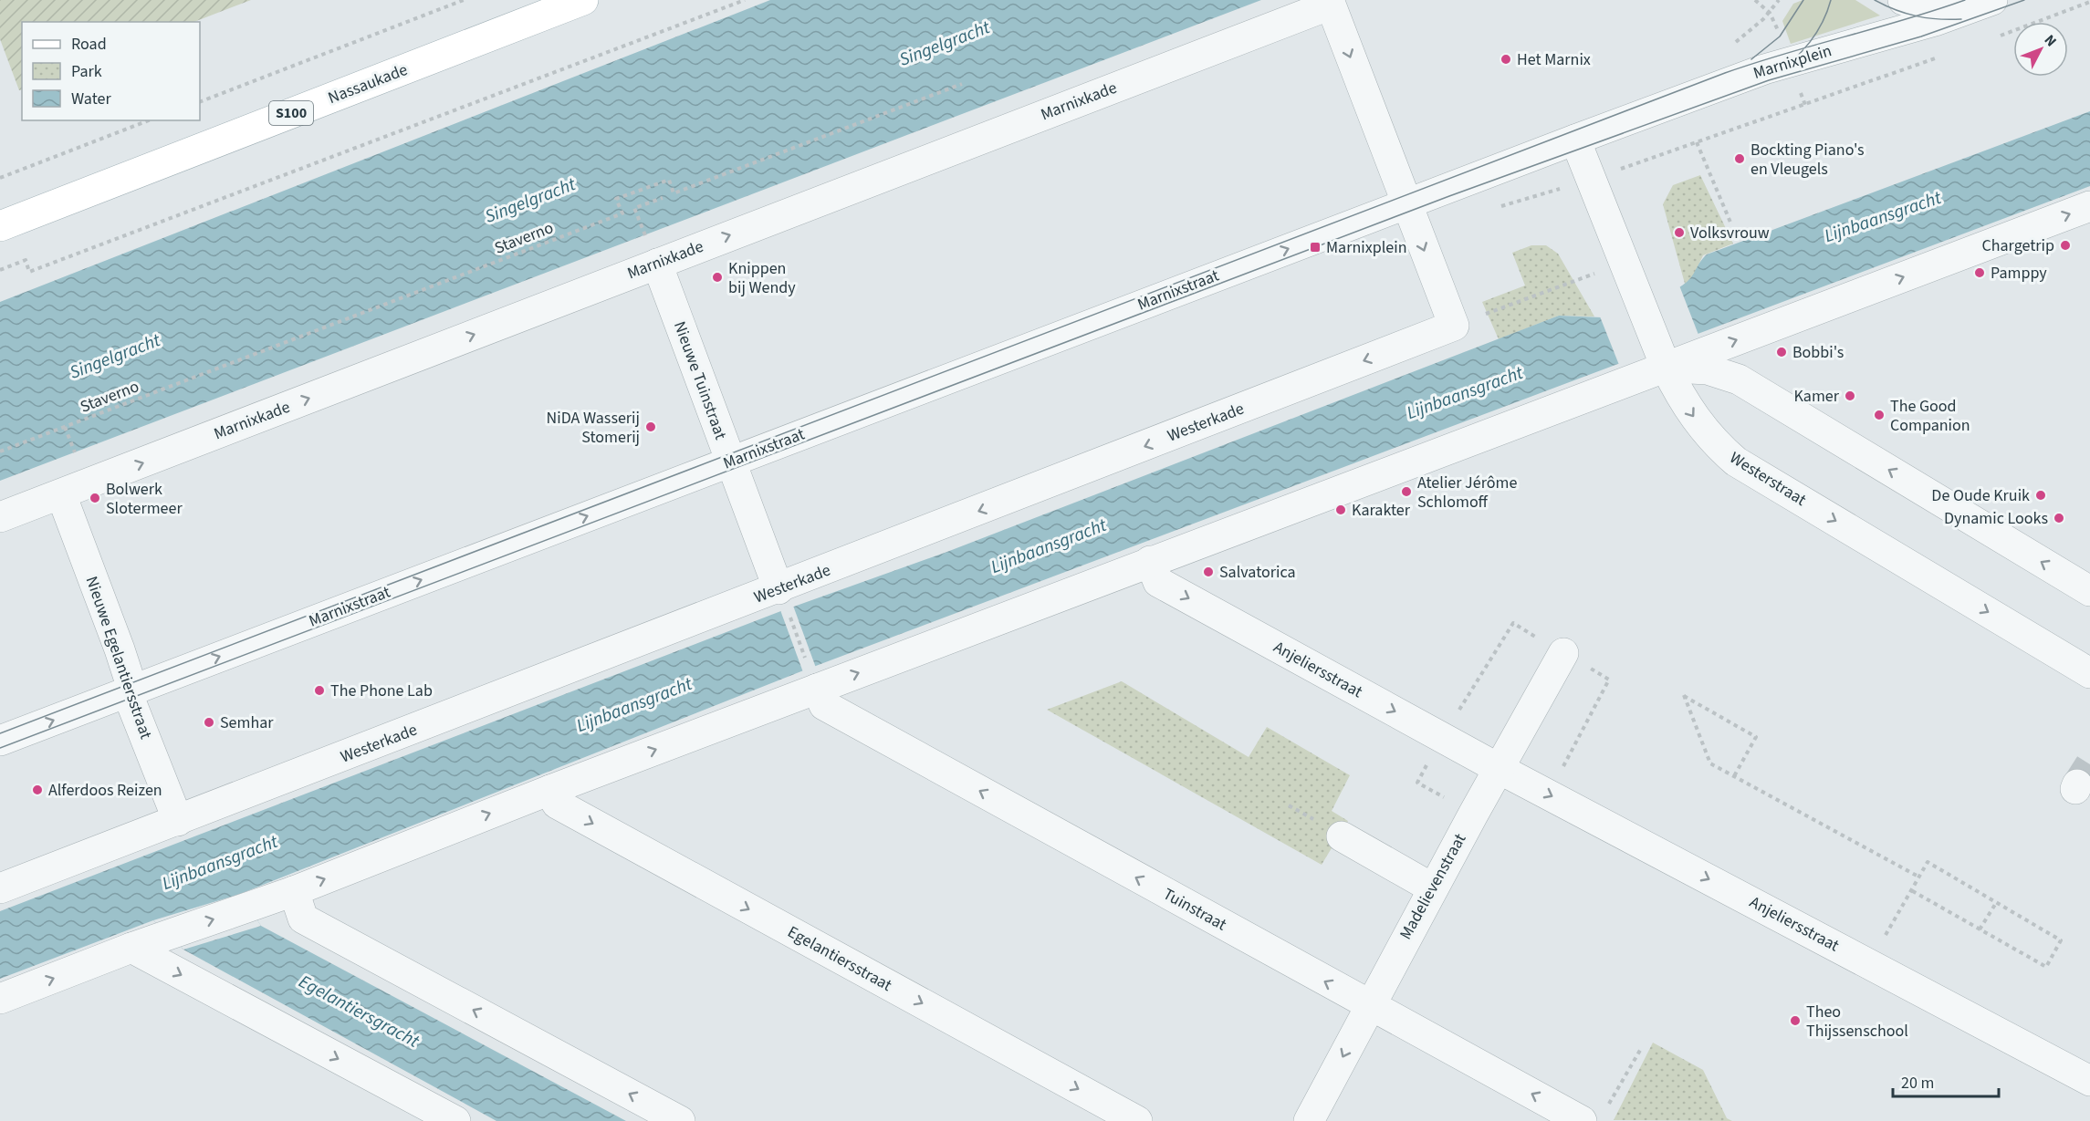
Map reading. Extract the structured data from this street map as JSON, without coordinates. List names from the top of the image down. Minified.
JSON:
{"streets":{"main road":["Nassaukade","S100"],"street":["Marnixplein","Marnixkade","Marnixstraat","Nieuwe Tuinstraat","Westerkade","Westerstraat","Nieuwe Egelantiersstraat","Anjeliersstraat","Madelievenstraat","Tuinstraat","Egelantiersstraat"],"path":["Staverno"]},"crossings":[["Marnixplein","Marnixstraat"],["Marnixkade","Marnixstraat"],["Marnixkade","Nieuwe Tuinstraat"],["Marnixkade","Nieuwe Egelantiersstraat"],["Marnixstraat","Nieuwe Tuinstraat"],["Marnixstraat","Nieuwe Egelantiersstraat"],["Nieuwe Tuinstraat","Westerkade"],["Westerkade","Nieuwe Egelantiersstraat"],["Anjeliersstraat","Madelievenstraat"],["Madelievenstraat","Tuinstraat"]],"one_way":["Marnixkade","Anjeliersstraat","Tuinstraat"],"water":["Singelgracht","Lijnbaansgracht","Egelantiersgracht"],"places":{"other":["Het Marnix","Bockting Piano's en Vleugels","Volksvrouw","Chargetrip","Pamppy","Knippen bij Wendy","Bobbi's","Kamer","The Good Companion","NiDA Wasserij Stomerij","Atelier Jérôme Schlomoff","De Oude Kruik","Bolwerk Slotermeer","Karakter","Dynamic Looks","Salvatorica","The Phone Lab","Semhar","Alferdoos Reizen","Theo Thijssenschool"],"transit":["Marnixplein"]},"legend":["Road","Park","Water"],"scale_bar":"20 m","north":"top right"}
